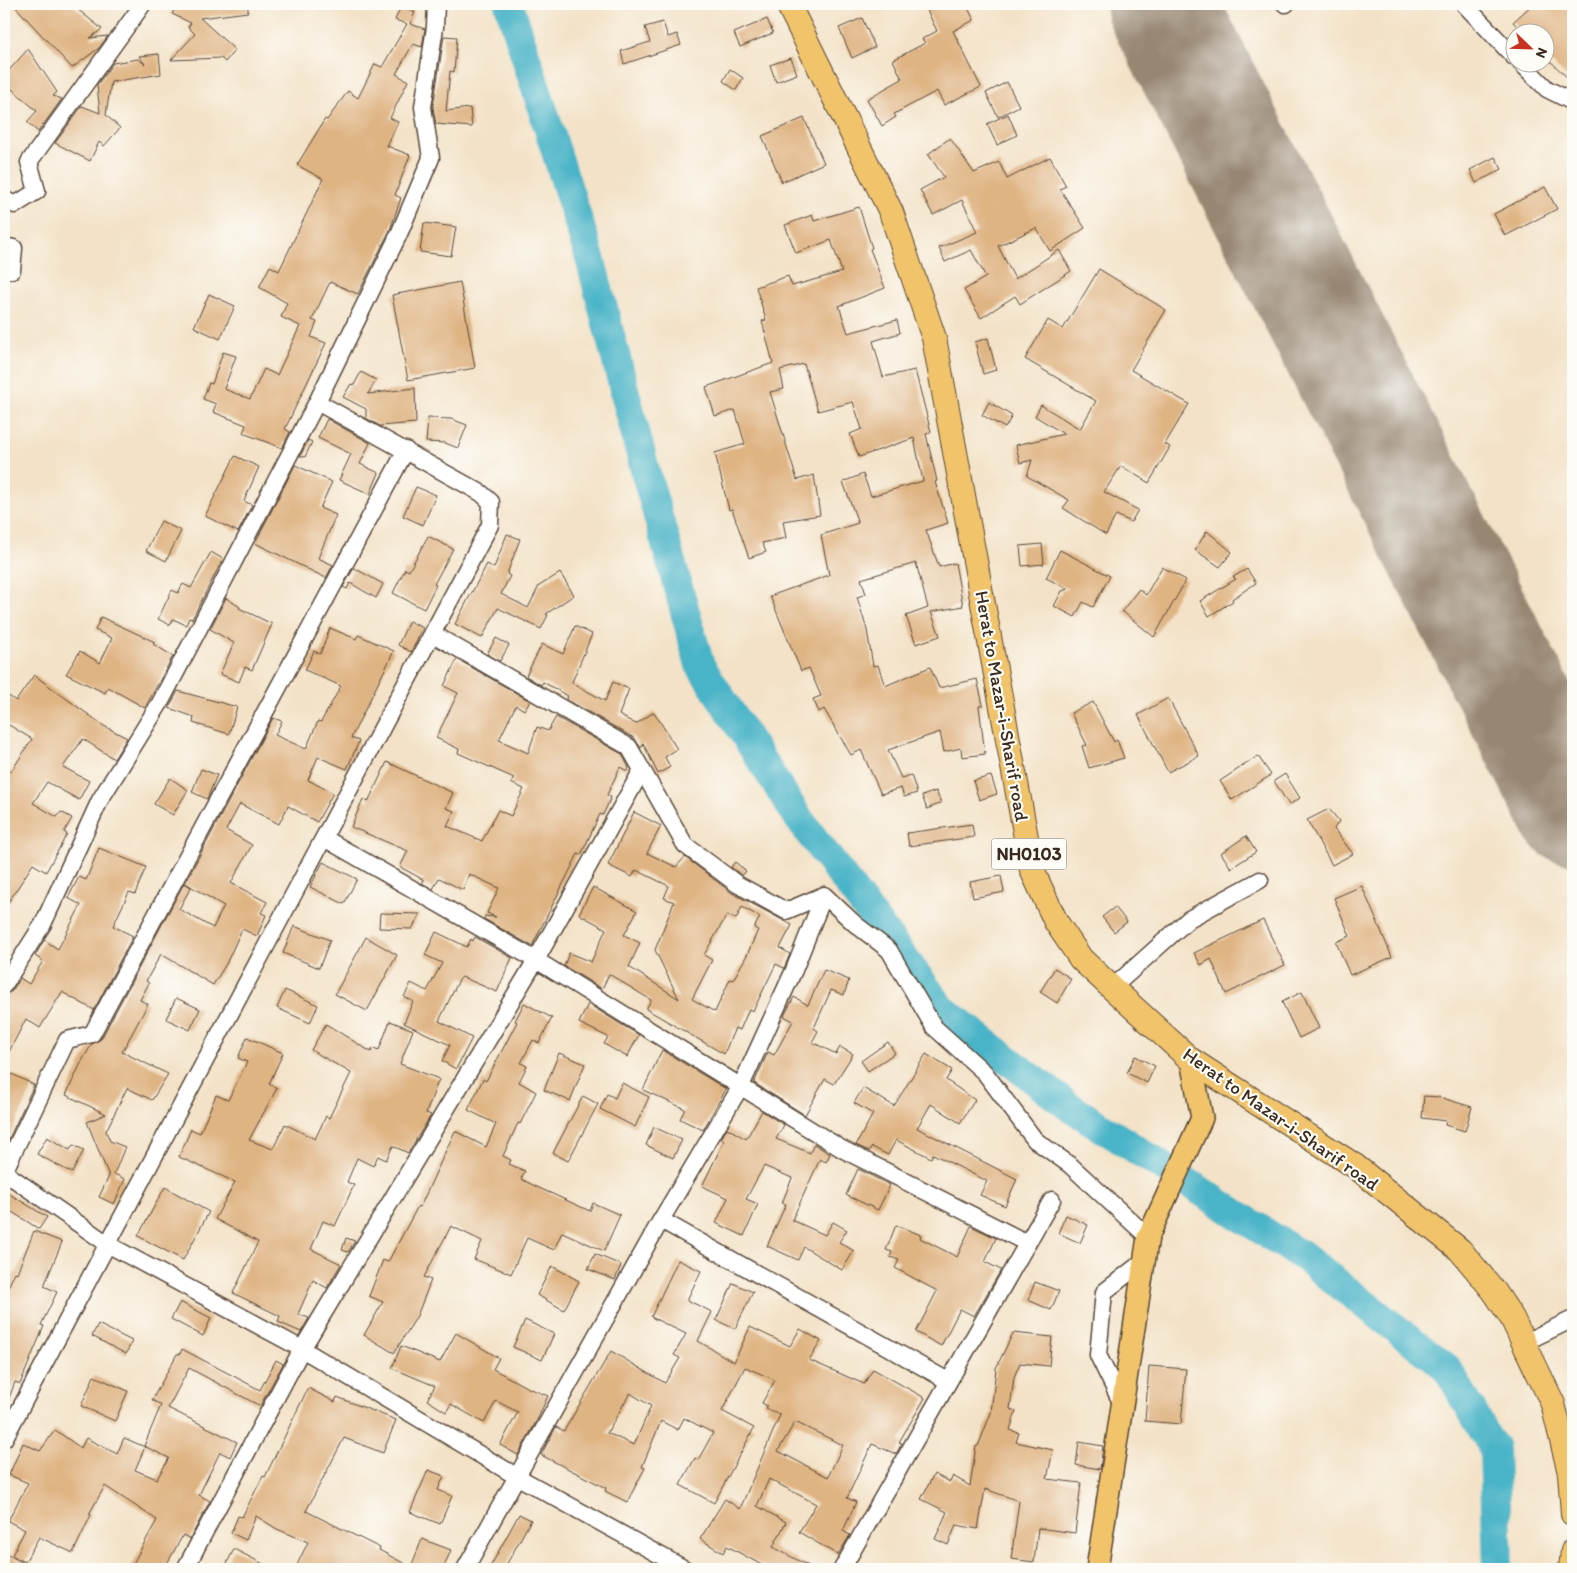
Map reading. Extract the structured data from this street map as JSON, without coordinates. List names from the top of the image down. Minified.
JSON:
{"streets":{"highway":["Herat to Mazar-i-Sharif road","NH0103"]},"north":"bottom right"}
